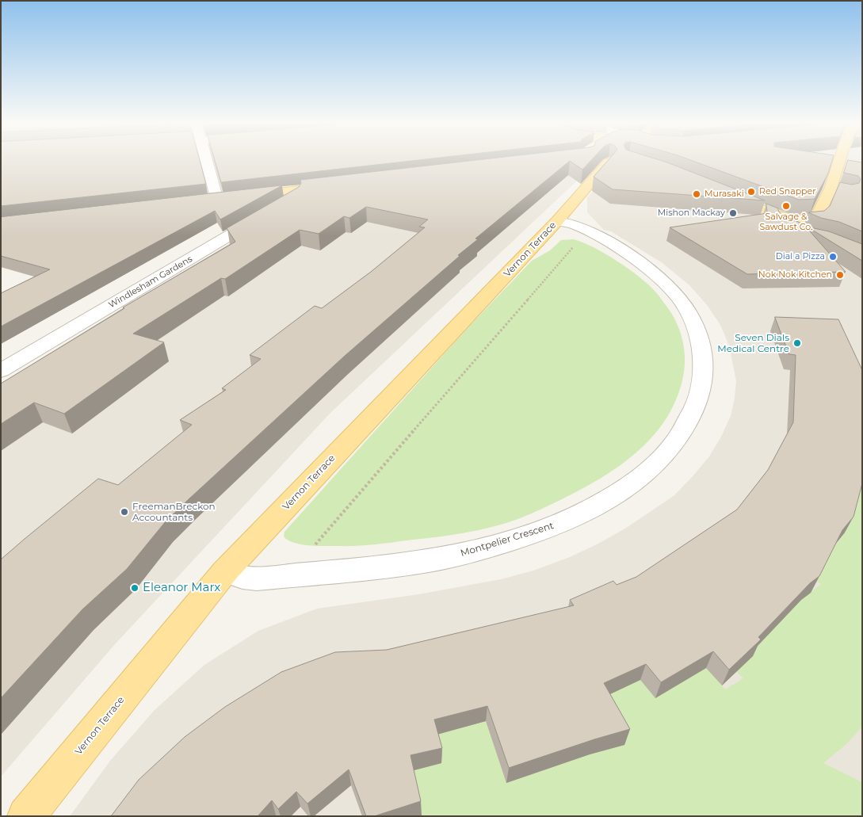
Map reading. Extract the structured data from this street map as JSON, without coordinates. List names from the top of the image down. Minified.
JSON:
{"streets":{"main road":["Vernon Terrace"],"street":["Windlesham Gardens","Montpelier Crescent"]},"crossings":[["Vernon Terrace","Montpelier Crescent"]],"places":["Red Snapper","Murasaki","Salvage & Sawdust Co.","Mishon Mackay","Dial a Pizza","Nok Nok Kitchen","Seven Dials Medical Centre","FreemanBreckon Accountants","Eleanor Marx"]}
